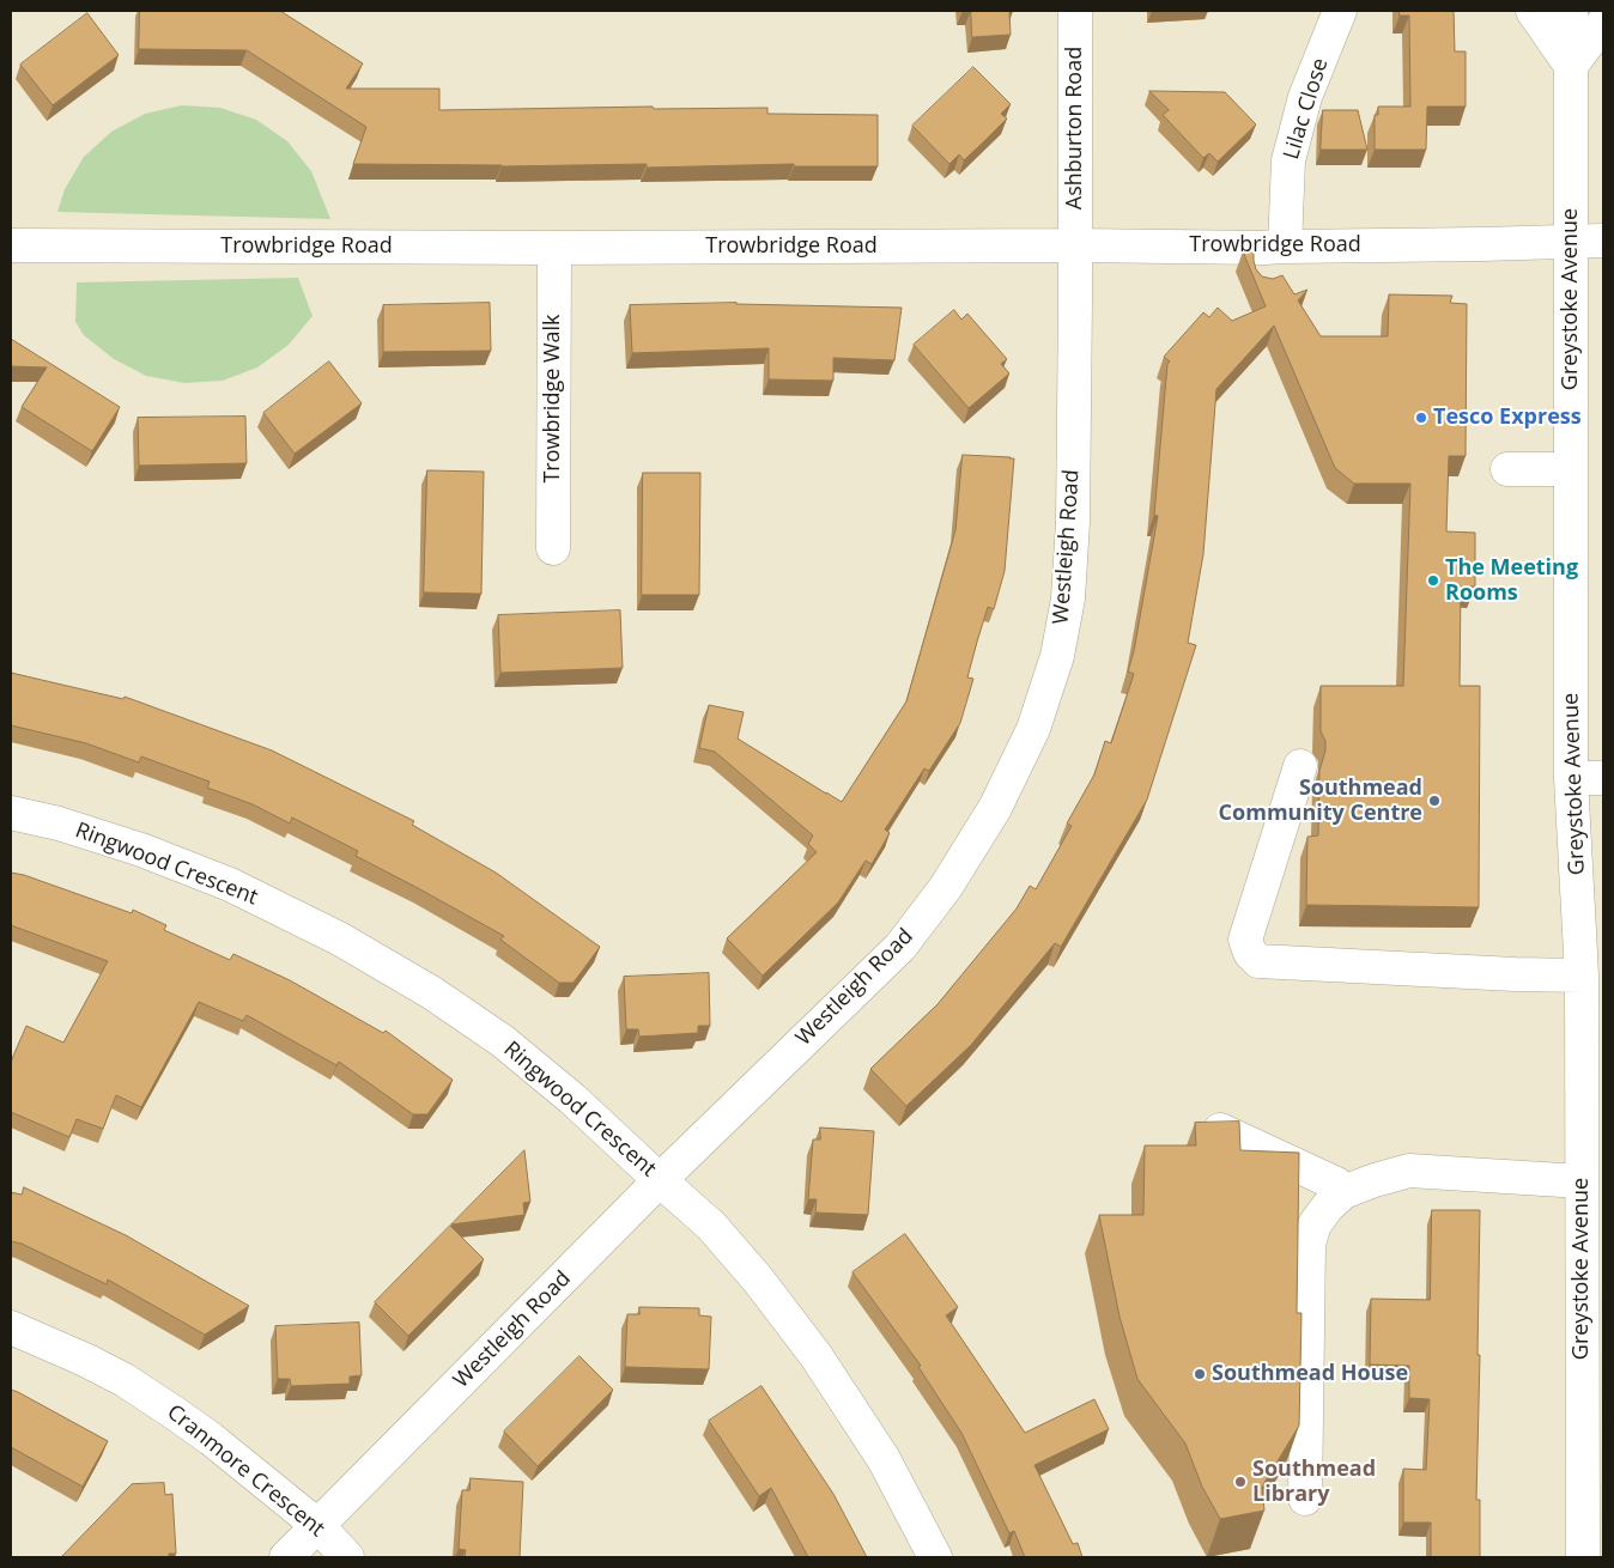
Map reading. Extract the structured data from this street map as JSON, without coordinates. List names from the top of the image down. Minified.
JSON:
{"streets":{"street":["Lilac Close","Ashburton Road","Trowbridge Road","Greystoke Avenue","Trowbridge Walk","Westleigh Road","Ringwood Crescent","Cranmore Crescent"]},"crossings":[["Lilac Close","Trowbridge Road"],["Ashburton Road","Trowbridge Road"],["Ashburton Road","Westleigh Road"],["Trowbridge Road","Greystoke Avenue"],["Trowbridge Road","Trowbridge Walk"],["Trowbridge Road","Westleigh Road"],["Westleigh Road","Ringwood Crescent"],["Westleigh Road","Cranmore Crescent"]],"places":["Tesco Express","The Meeting Rooms","Southmead Community Centre","Southmead House","Southmead Library"]}
